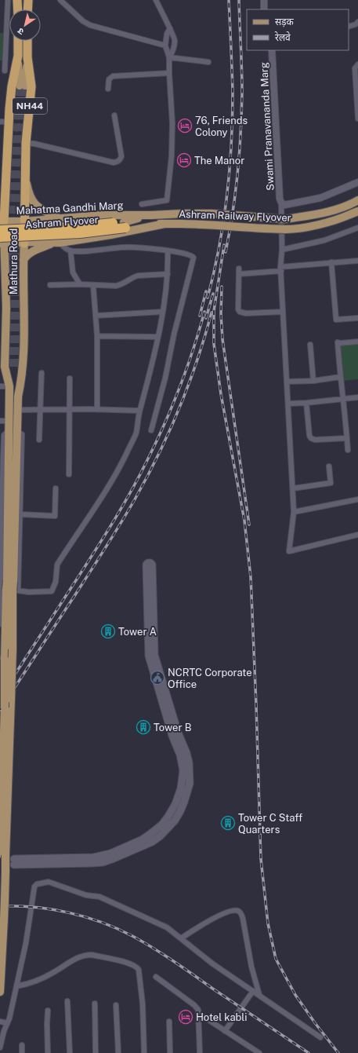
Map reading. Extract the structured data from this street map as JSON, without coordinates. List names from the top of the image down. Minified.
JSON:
{"streets":{"highway":["NH44","Ashram Flyover","Mathura Road"],"main road":["Mahatma Gandhi Marg","Ashram Railway Flyover"],"street":["Swami Pranavananda Marg"]},"crossings":[["Mahatma Gandhi Marg","Ashram Railway Flyover"],["Mahatma Gandhi Marg","Ashram Flyover"],["Mahatma Gandhi Marg","Mathura Road"],["Ashram Flyover","Mathura Road"]],"places":{"hotel":["76, Friends Colony","The Manor","Hotel kabli"],"building":["Tower A","Tower B","Tower C Staff Quarters"],"public building":["NCRTC Corporate Office"]},"legend":["सड़क","रेलवे"],"north":"bottom left"}
